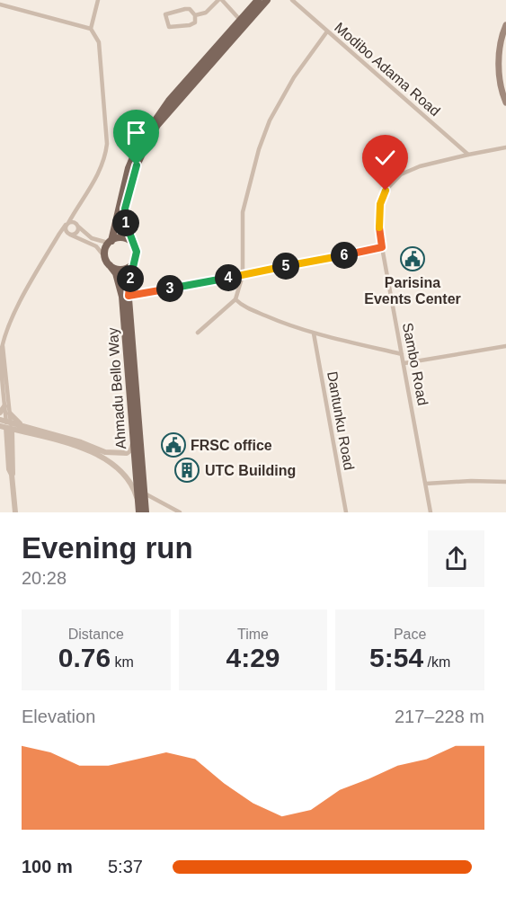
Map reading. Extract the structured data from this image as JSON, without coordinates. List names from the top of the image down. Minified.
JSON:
{"streets":{"main road":["Ahmadu Bello Way"],"street":["Modibo Adama Road","Sambo Road","Dantunku Road"]},"crossings":[["Modibo Adama Road","Sambo Road"]],"places":{"public building":["Parisina Events Center","FRSC office"],"building":["UTC Building"]},"page":{"pins":["1","6","5","4","2","3"],"heading":["Evening run","20:28"],"stats":[["Distance","0.76 km"],["Time","4:29"],["Pace","5:54 /km"]],"chart":["Elevation","217–228 m"],"list":[{"name":"100 m","note":"5:37"}]}}
